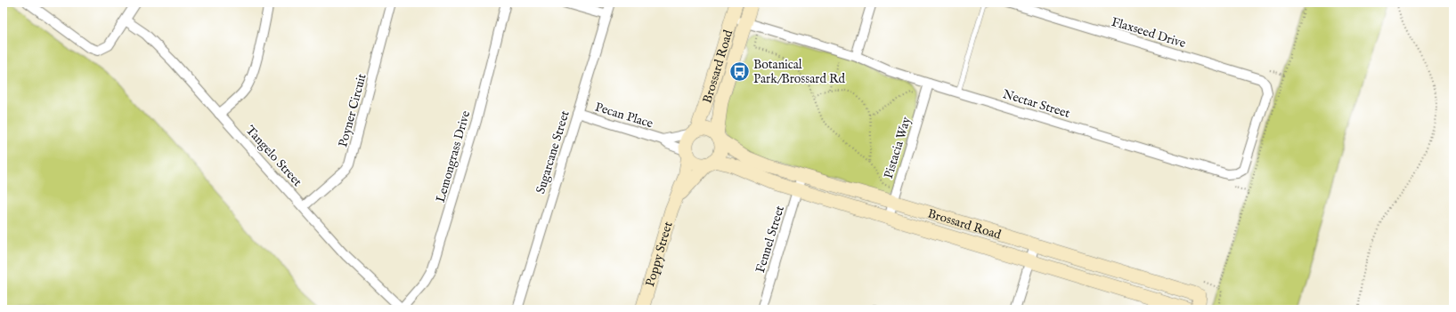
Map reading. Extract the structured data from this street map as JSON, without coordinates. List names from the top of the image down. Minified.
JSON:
{"streets":{"street":["Flaxseed Drive","Brossard Road","Nectar Street","Poyner Circuit","Pecan Place","Pistacia Way","Sugarcane Street","Tangelo Street","Lemongrass Drive","Fennel Street","Poppy Street"]},"crossings":[["Flaxseed Drive","Nectar Street"],["Brossard Road","Nectar Street"],["Brossard Road","Pecan Place"],["Brossard Road","Pistacia Way"],["Brossard Road","Fennel Street"],["Brossard Road","Poppy Street"],["Nectar Street","Pistacia Way"],["Poyner Circuit","Tangelo Street"],["Pecan Place","Sugarcane Street"],["Pecan Place","Poppy Street"],["Tangelo Street","Lemongrass Drive"]],"places":{"bus stop":["Botanical Park/Brossard Rd"]}}
